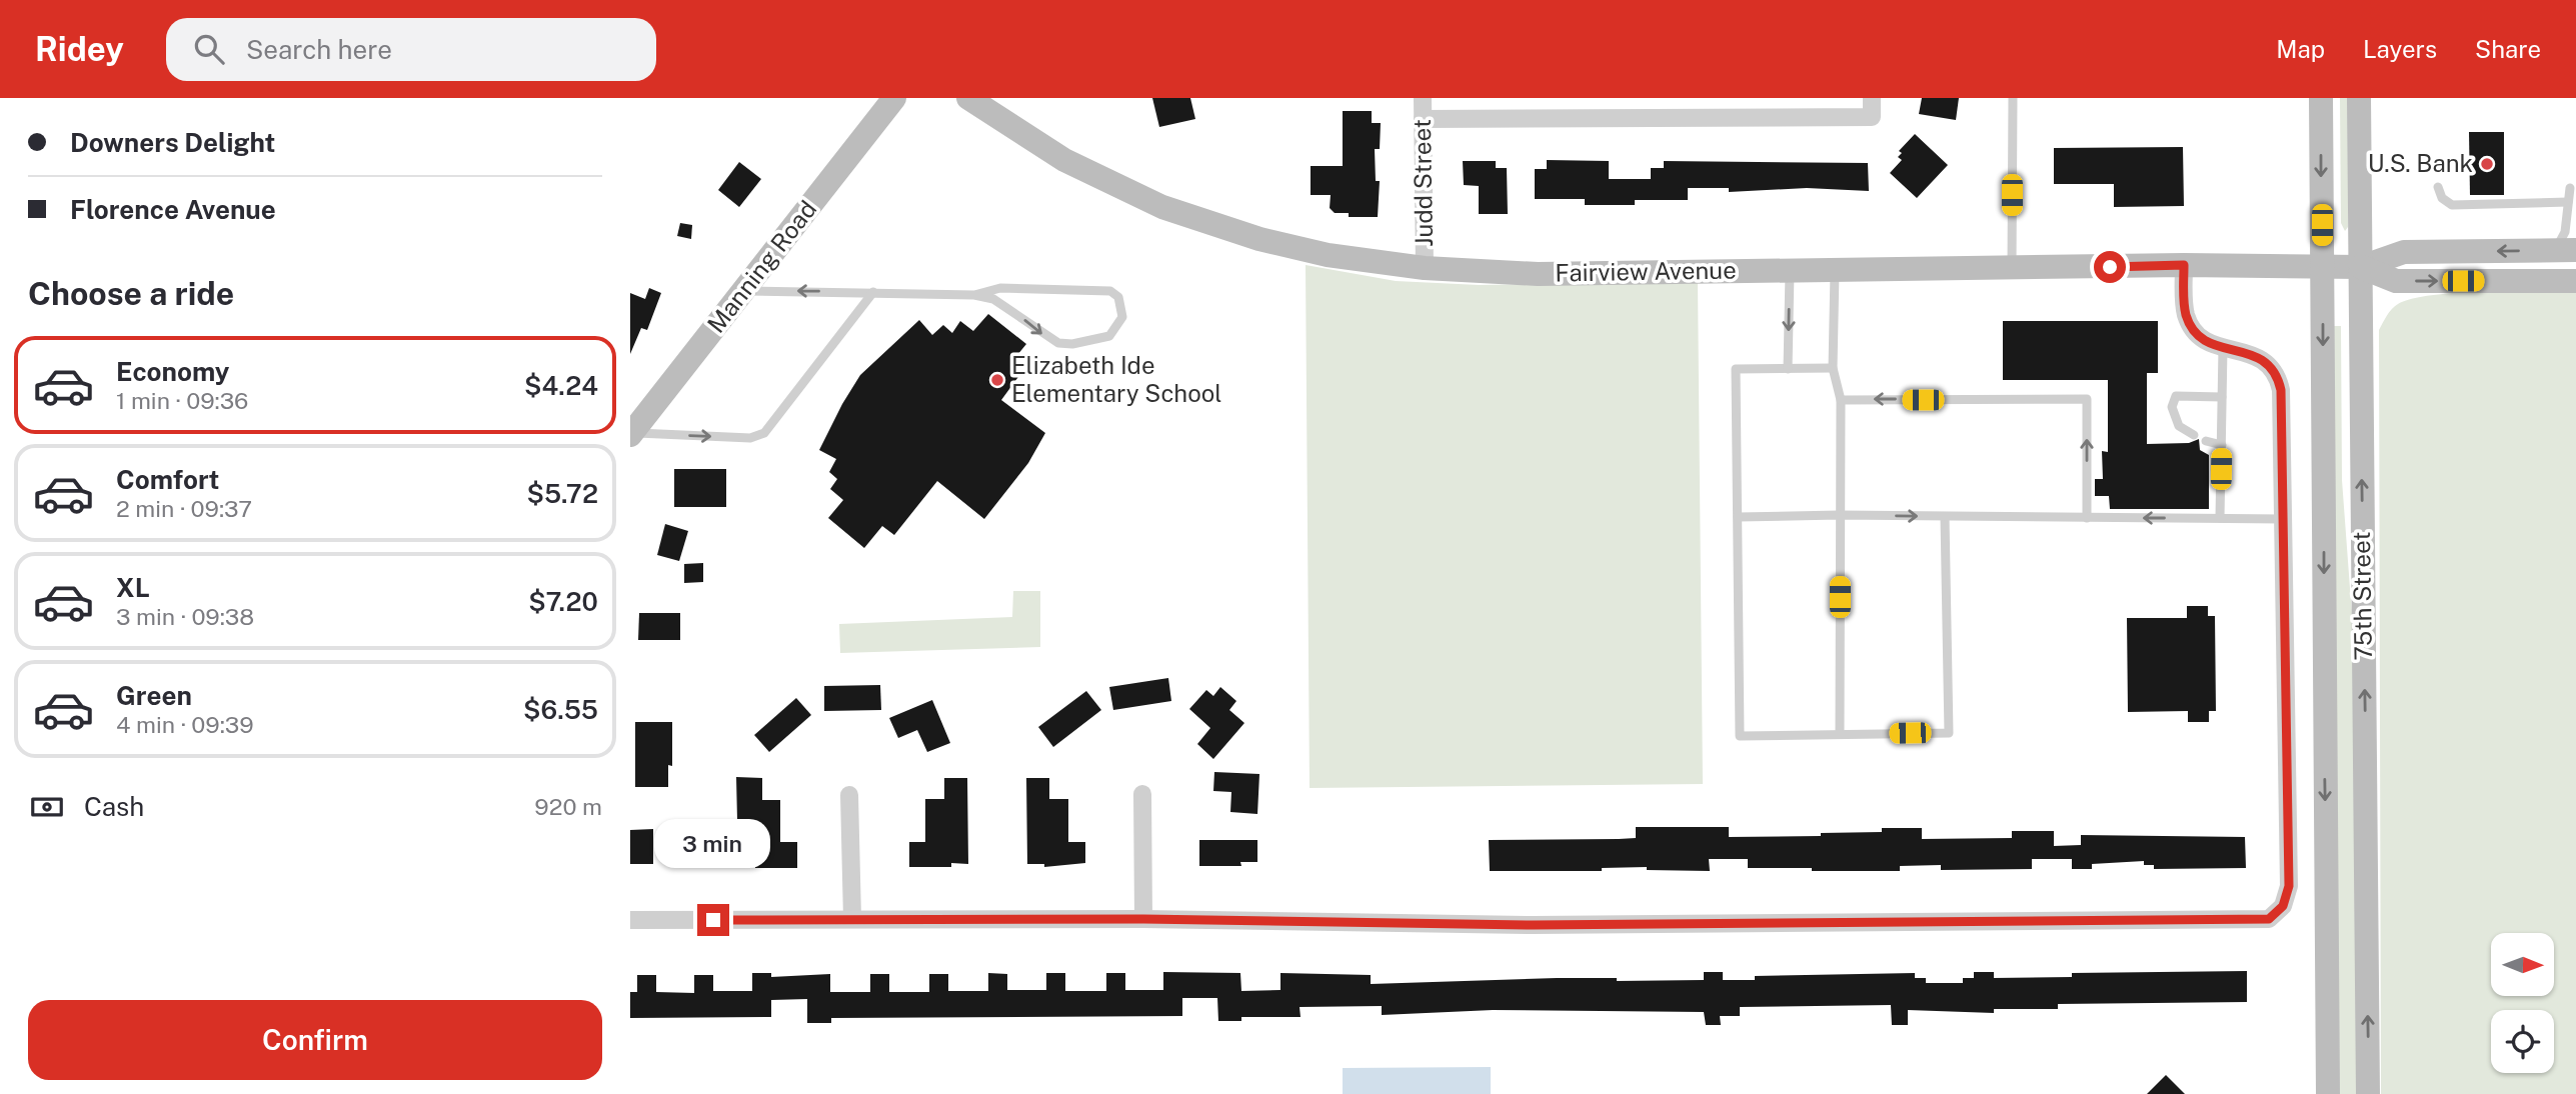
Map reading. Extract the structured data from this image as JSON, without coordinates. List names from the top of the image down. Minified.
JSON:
{"streets":{"street":["Judd Street","Manning Road","Fairview Avenue","75th Street"]},"crossings":[["Judd Street","Fairview Avenue"],["Fairview Avenue","75th Street"]],"places":["U.S. Bank","Elizabeth Ide Elementary School"],"north":"right","page":{"header":"Ridey","search":"Search here","nav":["Map","Layers","Share"],"banner":["Downers Delight","Florence Avenue"],"heading":"Choose a ride","list":[{"name":"Economy","note":"1 min · 09:36","value":"$4.24"},{"name":"Comfort","note":"2 min · 09:37","value":"$5.72"},{"name":"XL","note":"3 min · 09:38","value":"$7.20"},{"name":"Green","note":"4 min · 09:39","value":"$6.55"}],"pay":["Cash","920 m"],"bubble":"3 min","buttons":"Confirm"}}
